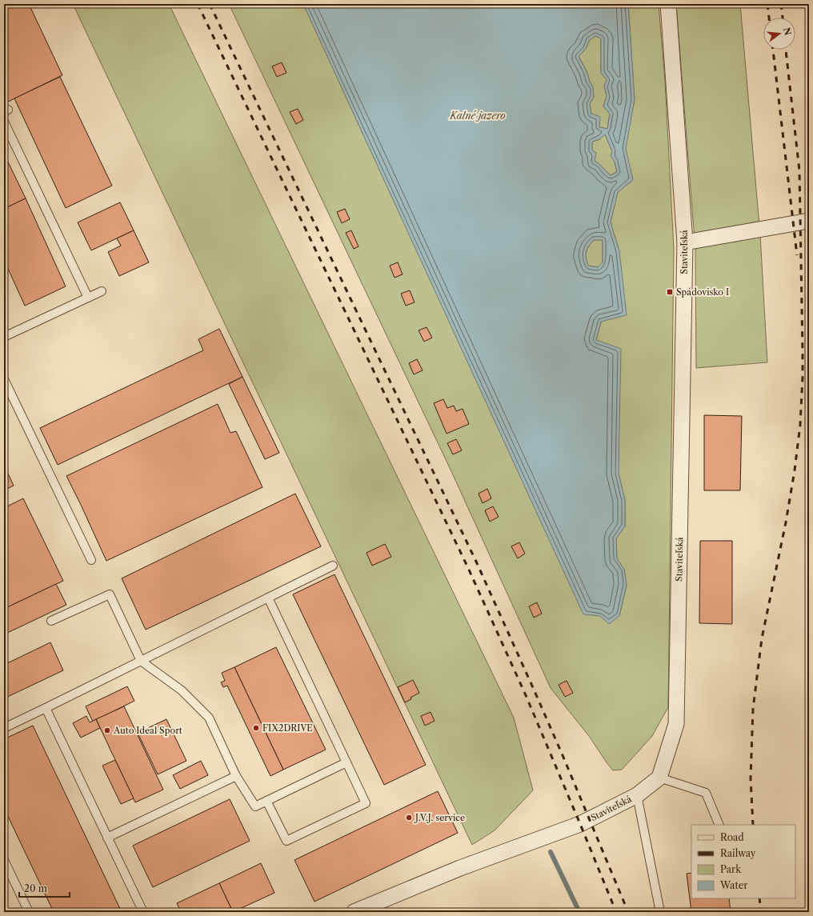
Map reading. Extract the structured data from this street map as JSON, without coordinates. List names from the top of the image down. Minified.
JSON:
{"streets":{"street":["Staviteľská"]},"water":["Kalné jazero"],"places":{"transit":["Spádovisko I"],"other":["FIX2DRIVE","Auto Ideal Sport","J.V.J. service"]},"legend":["Road","Railway","Park","Water"],"scale_bar":"20 m","north":"right"}
